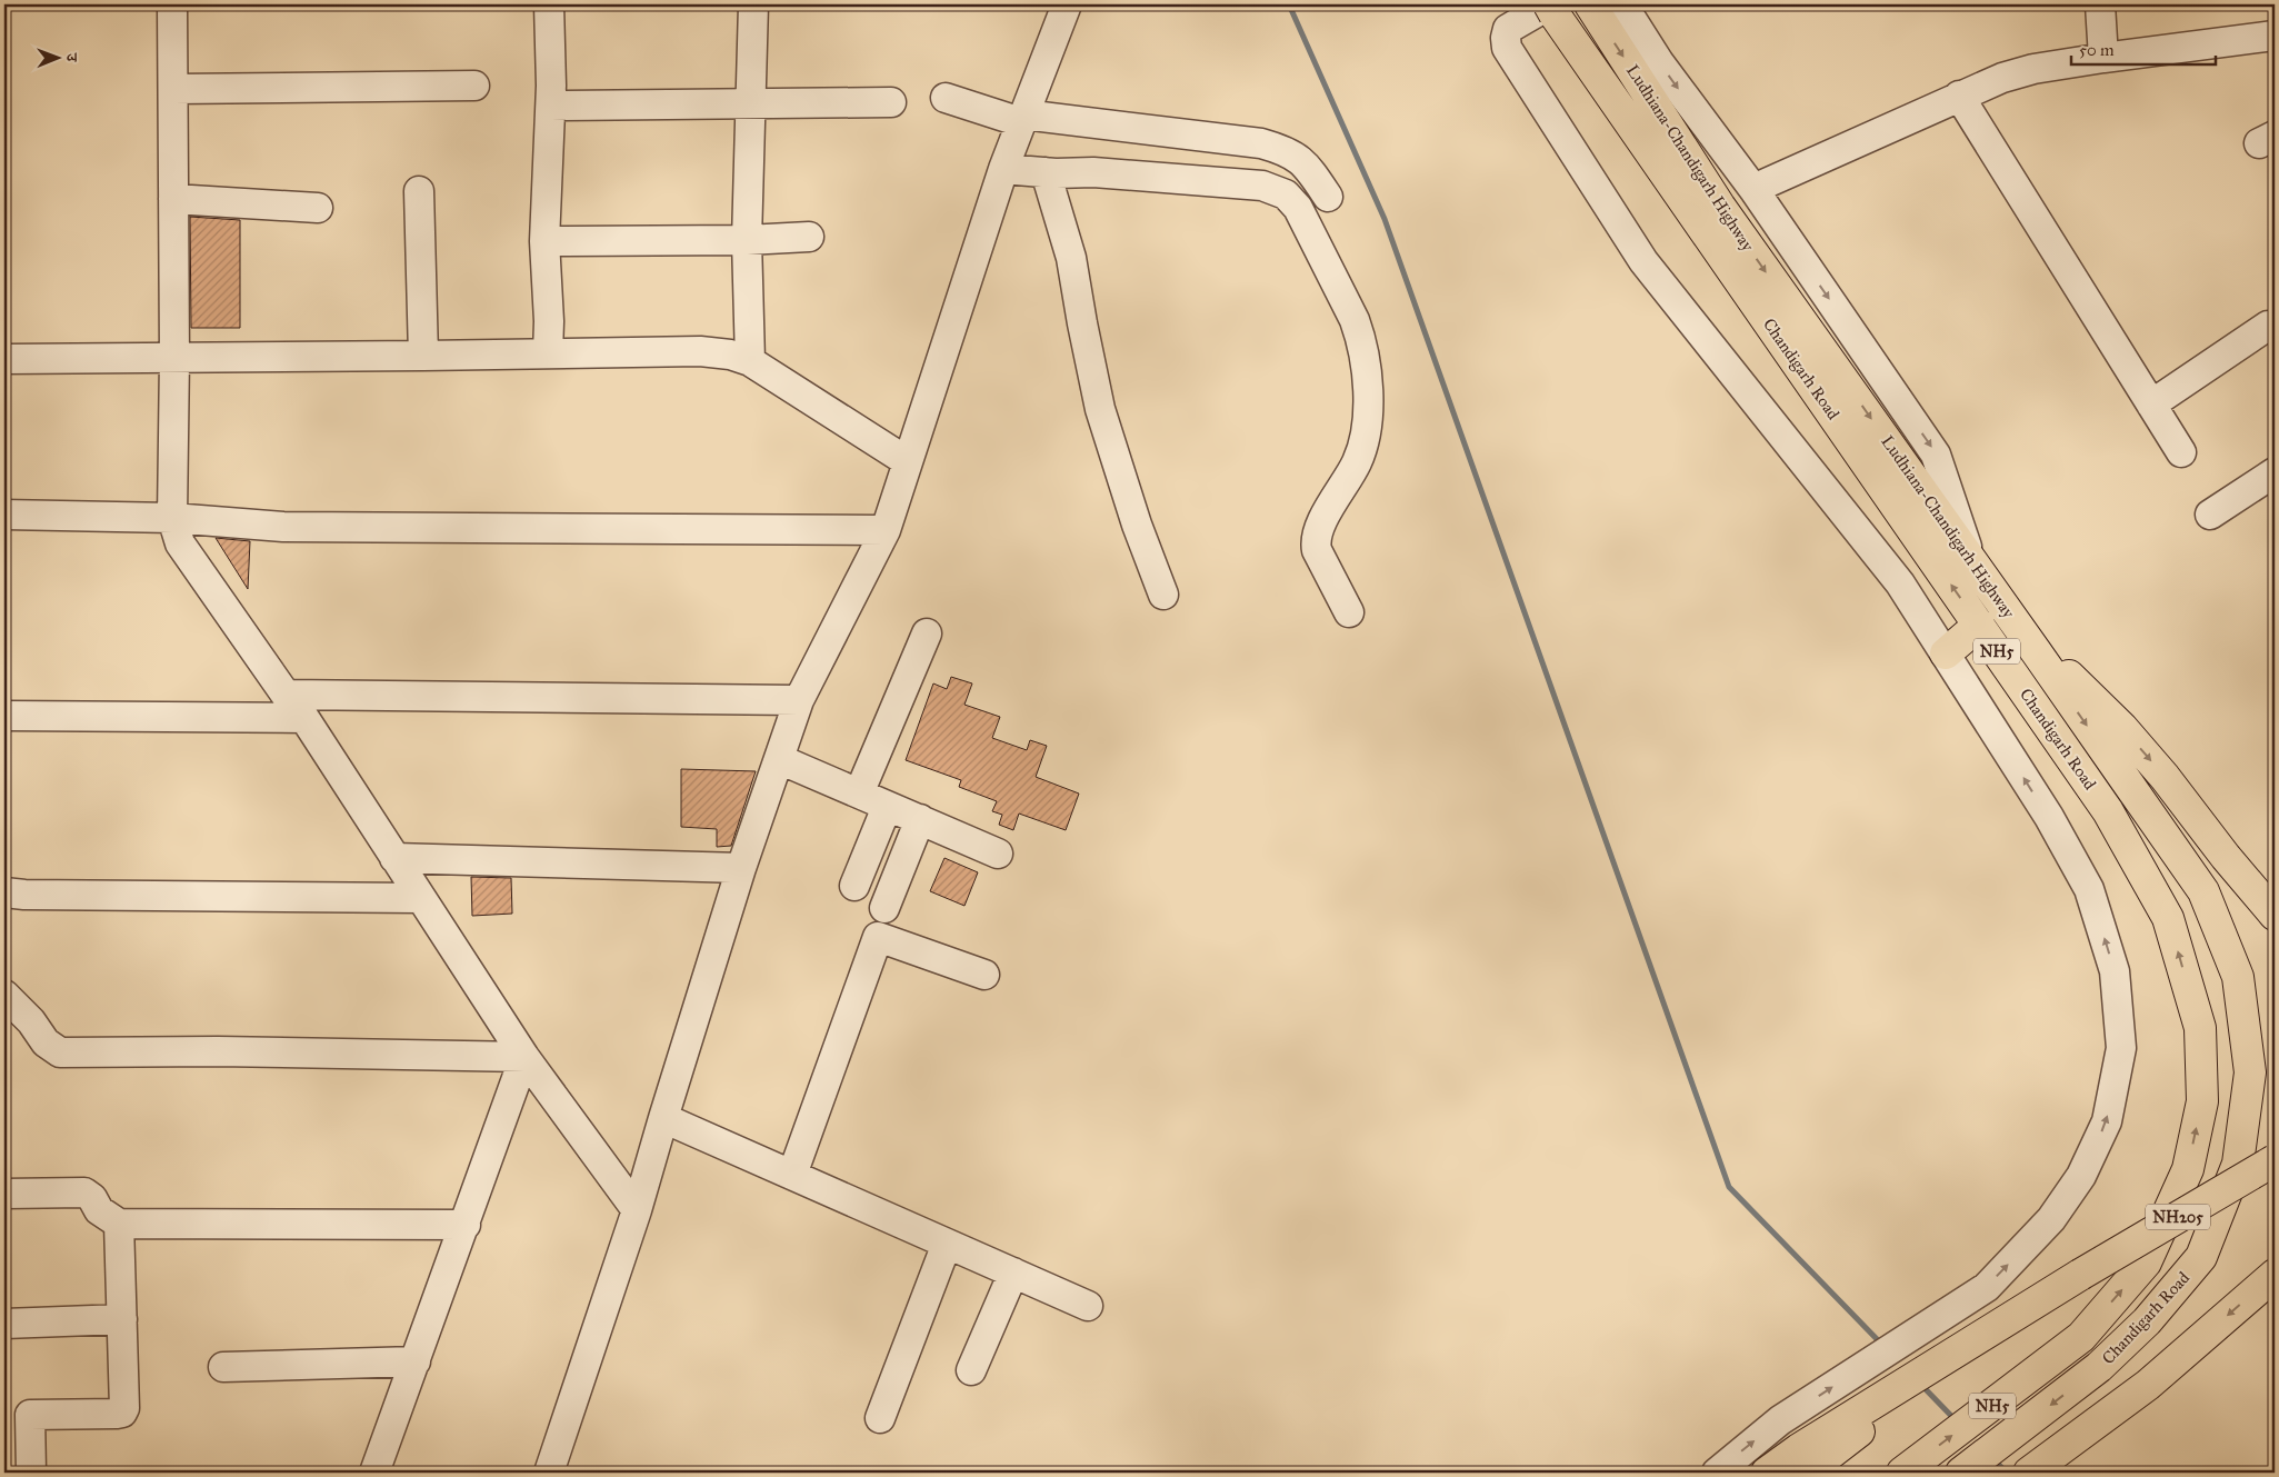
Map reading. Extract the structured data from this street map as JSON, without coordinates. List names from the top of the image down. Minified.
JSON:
{"streets":{"highway":["Ludhiana-Chandigarh Highway","Chandigarh Road","NH5","NH205"]},"crossings":[["Ludhiana-Chandigarh Highway","Chandigarh Road"]],"scale_bar":"50 m","north":"right"}
